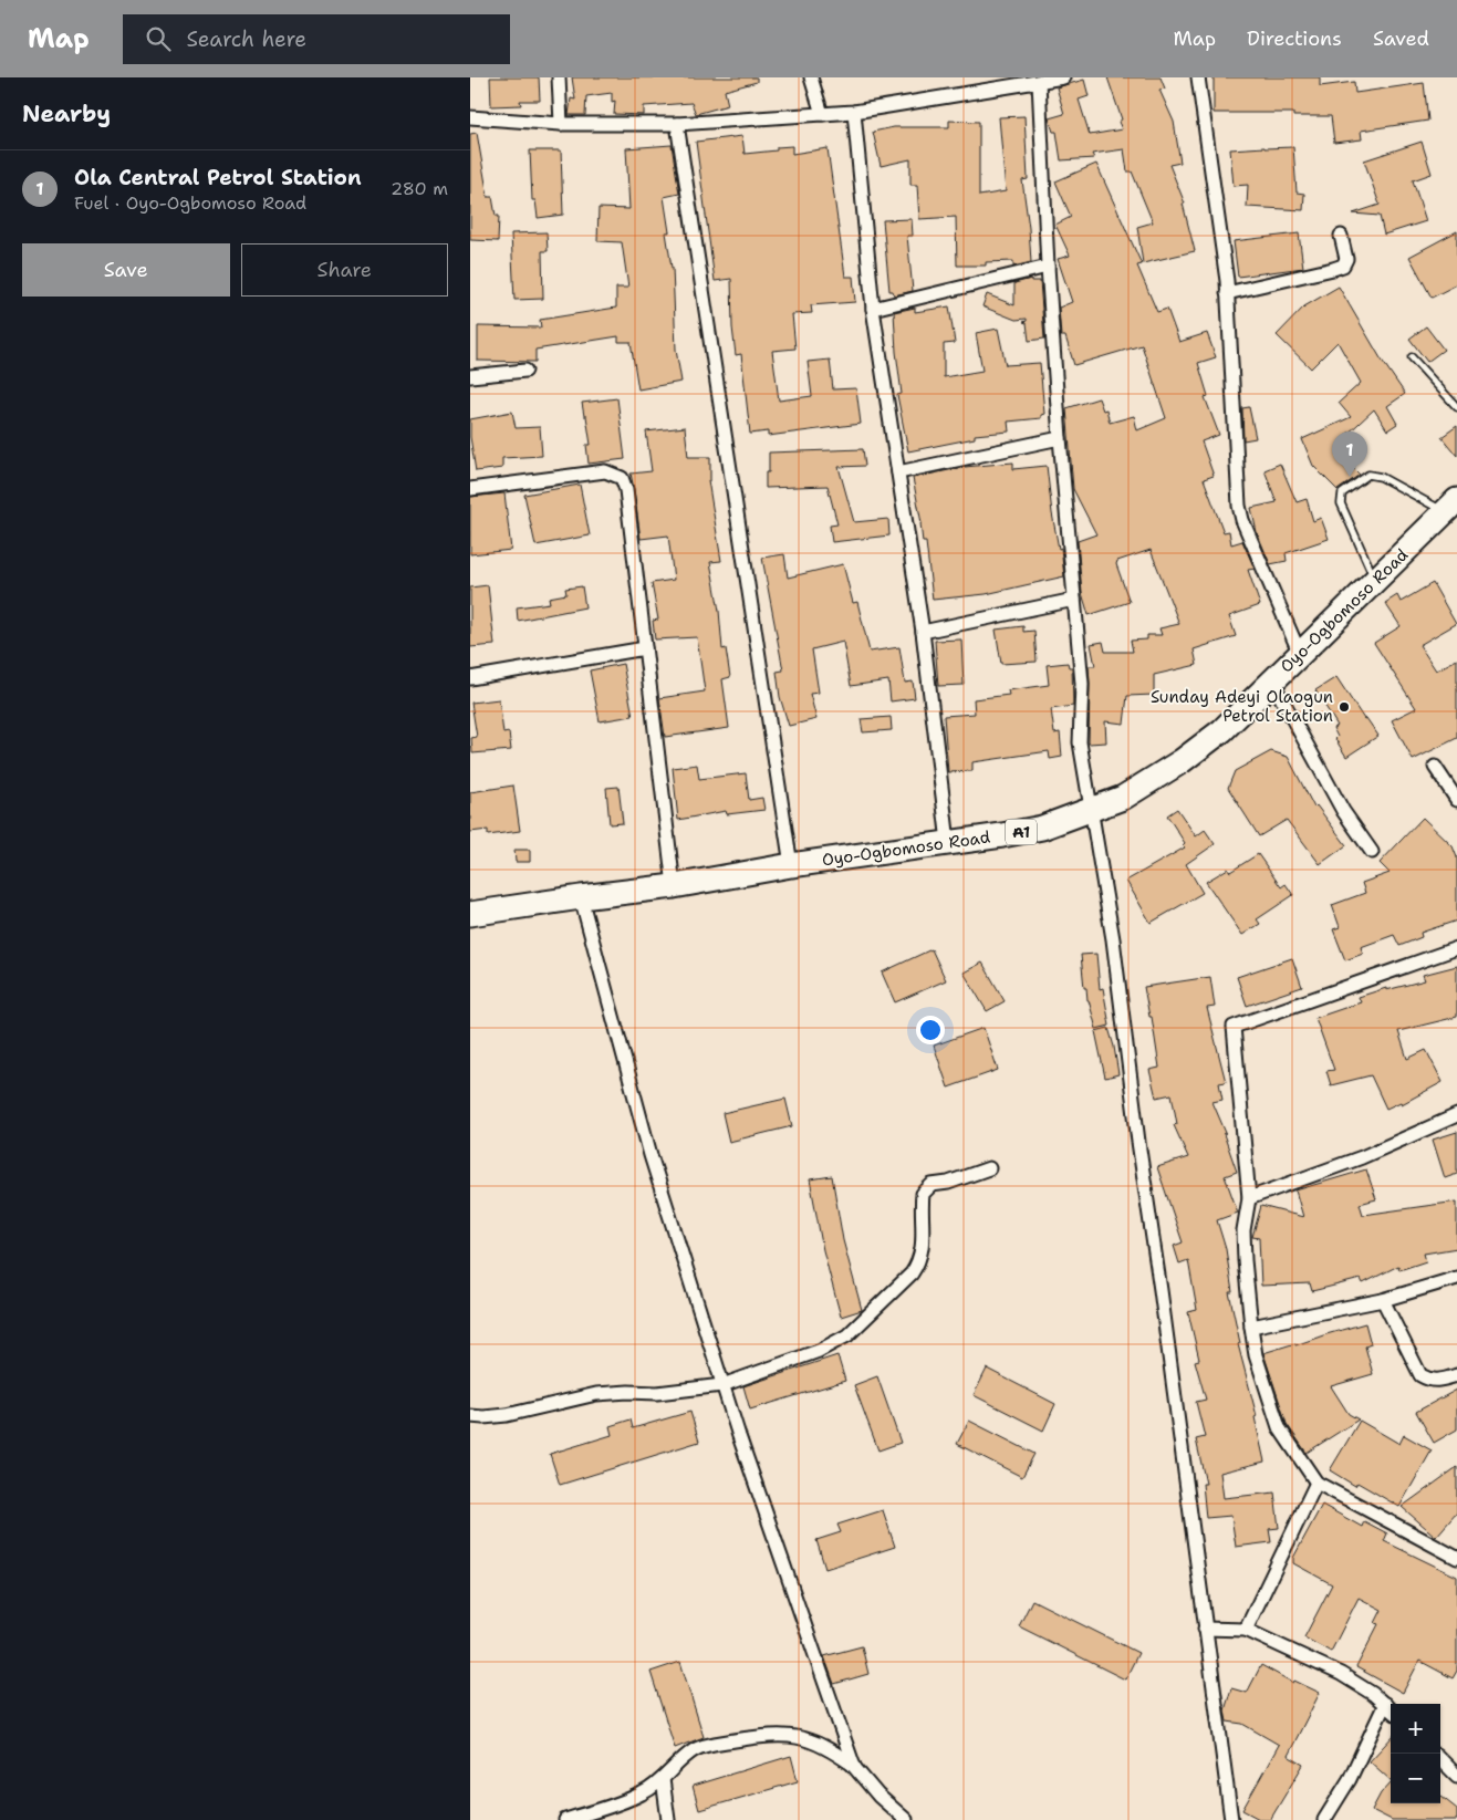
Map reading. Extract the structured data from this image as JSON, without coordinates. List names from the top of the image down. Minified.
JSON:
{"streets":{"highway":["Oyo-Ogbomoso Road","A1"]},"places":["Sunday Adeyi Olaogun Petrol Station"],"page":{"header":"Map","search":"Search here","nav":["Map","Directions","Saved"],"heading":"Nearby","list":[{"mark":"1","name":"Ola Central Petrol Station","note":"Fuel · Oyo-Ogbomoso Road","value":"280 m"}],"buttons":["Save","Share"],"pins":"1","map_buttons":["+","−"]}}
